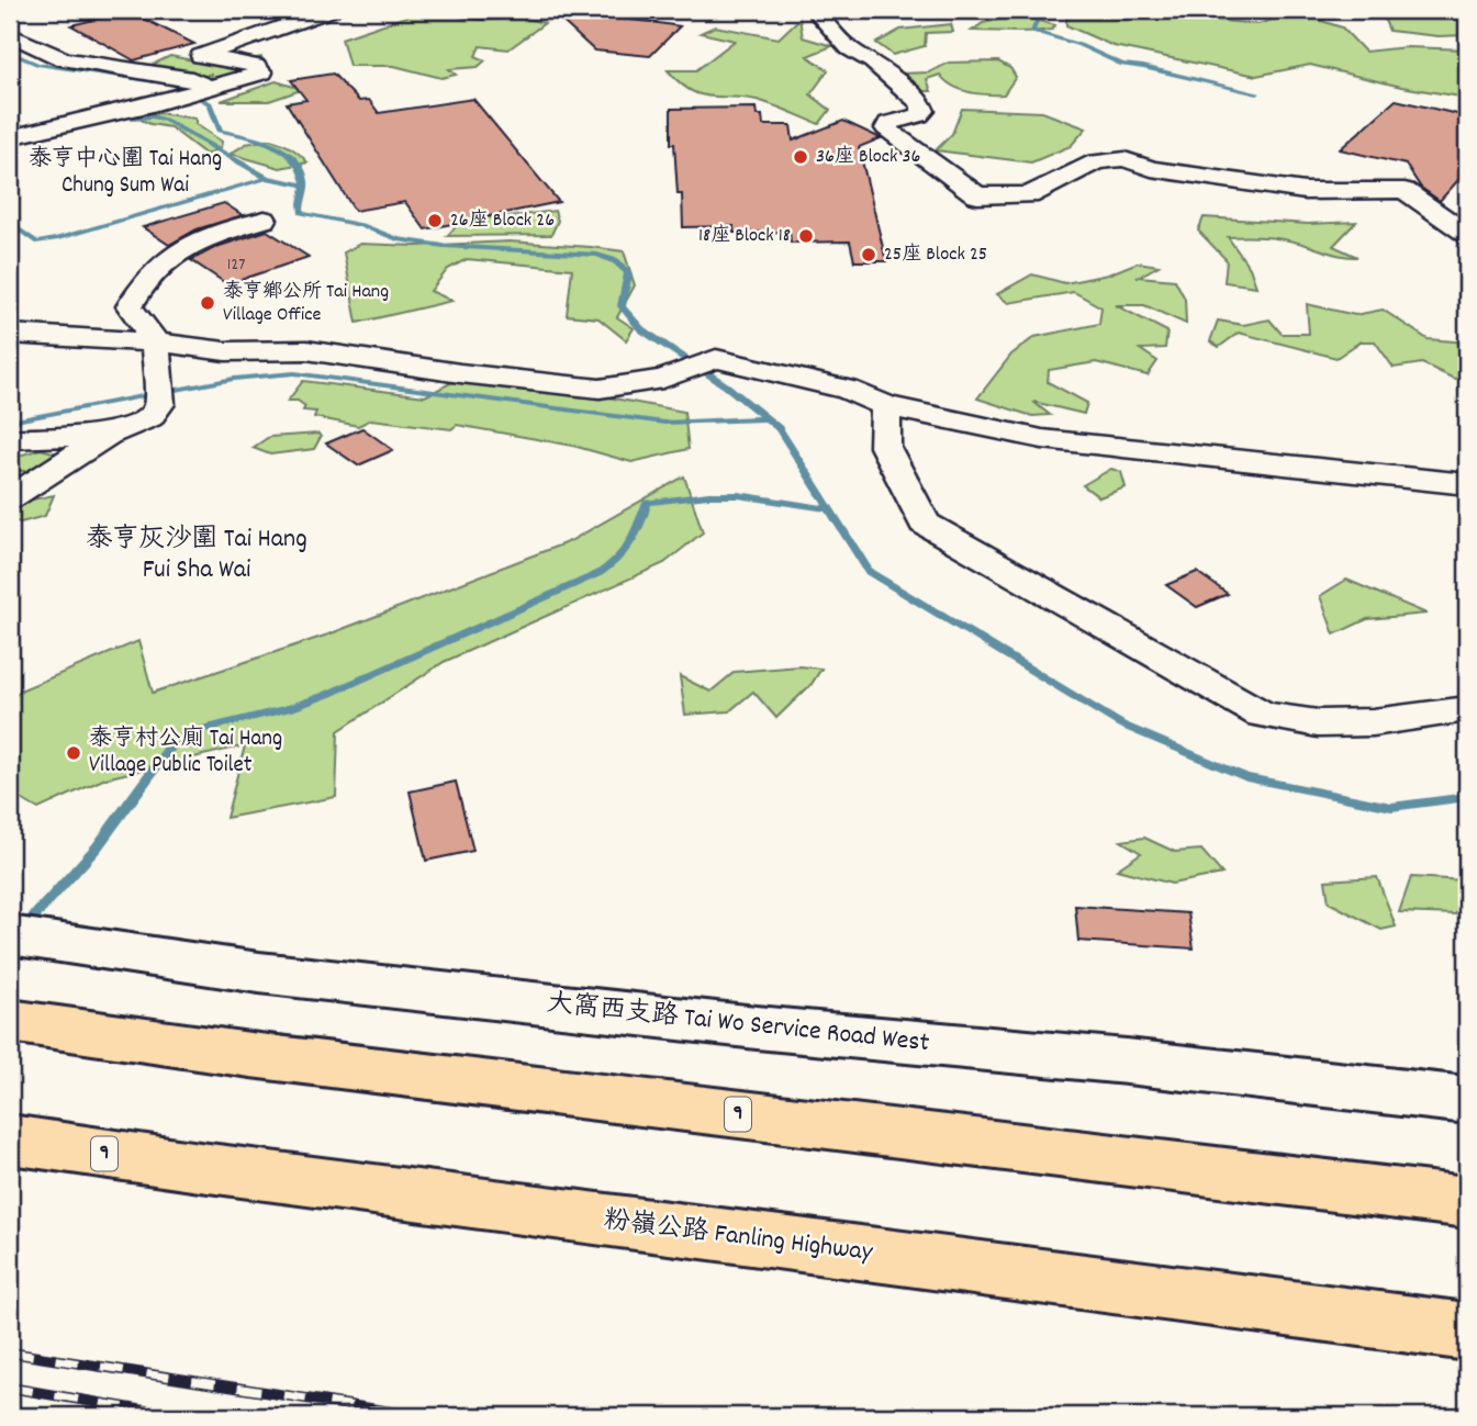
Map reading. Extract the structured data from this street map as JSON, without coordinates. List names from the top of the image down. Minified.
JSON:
{"streets":{"highway":["9","粉嶺公路 Fanling Highway"],"main road":["大窩西支路 Tai Wo Service Road West"]},"districts":["泰亨中心圍 Tai Hang Chung Sum Wai","泰亨灰沙圍 Tai Hang Fui Sha Wai"],"places":["36座 Block 36","26座 Block 26","18座 Block 18","25座 Block 25","泰亨鄉公所 Tai Hang Village Office","泰亨村公廁 Tai Hang Village Public Toilet"],"house_numbers":["127"]}
